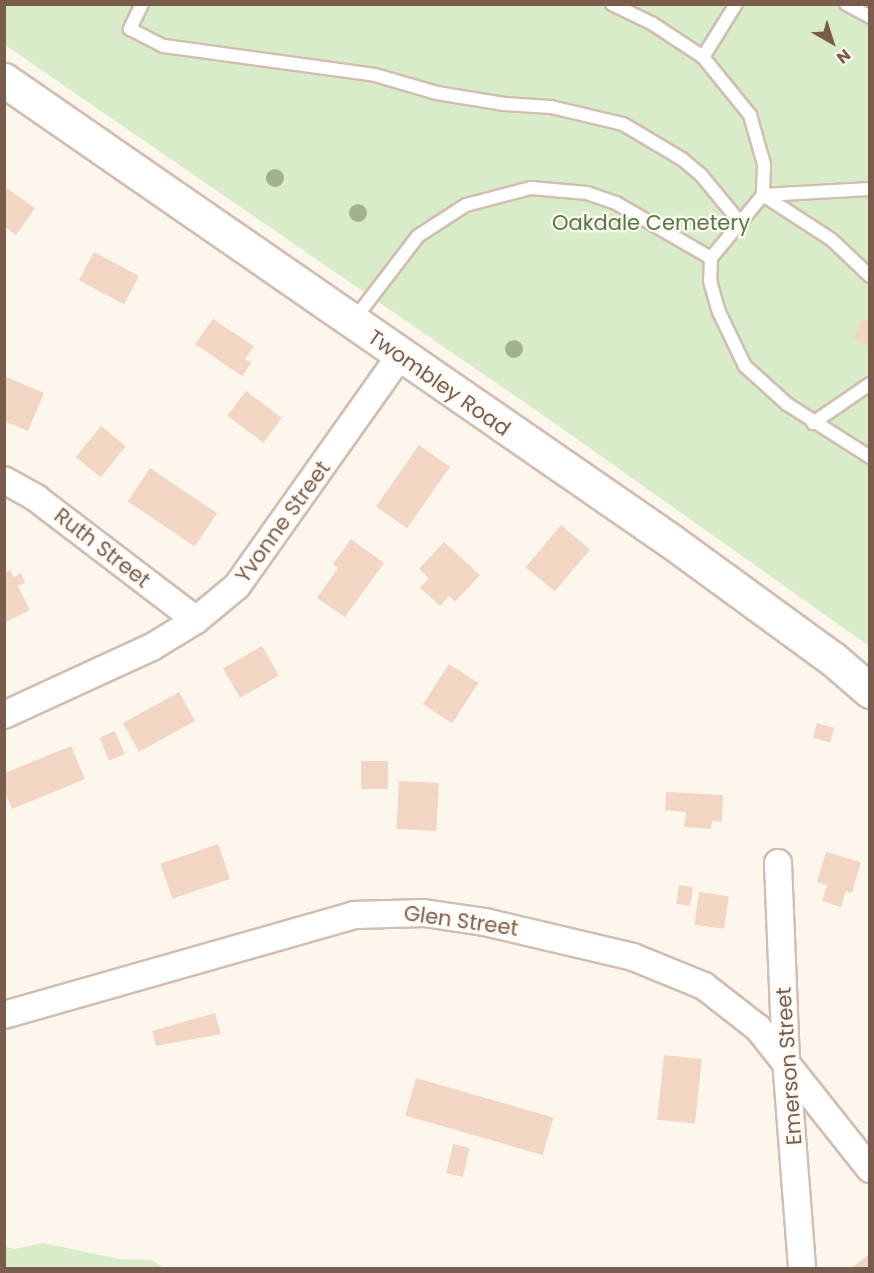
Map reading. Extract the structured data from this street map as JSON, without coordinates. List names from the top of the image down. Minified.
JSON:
{"streets":{"street":["Twombley Road","Yvonne Street","Ruth Street","Glen Street","Emerson Street"]},"crossings":[["Twombley Road","Yvonne Street"],["Yvonne Street","Ruth Street"],["Glen Street","Emerson Street"]],"parks":["Oakdale Cemetery"],"north":"bottom right"}
